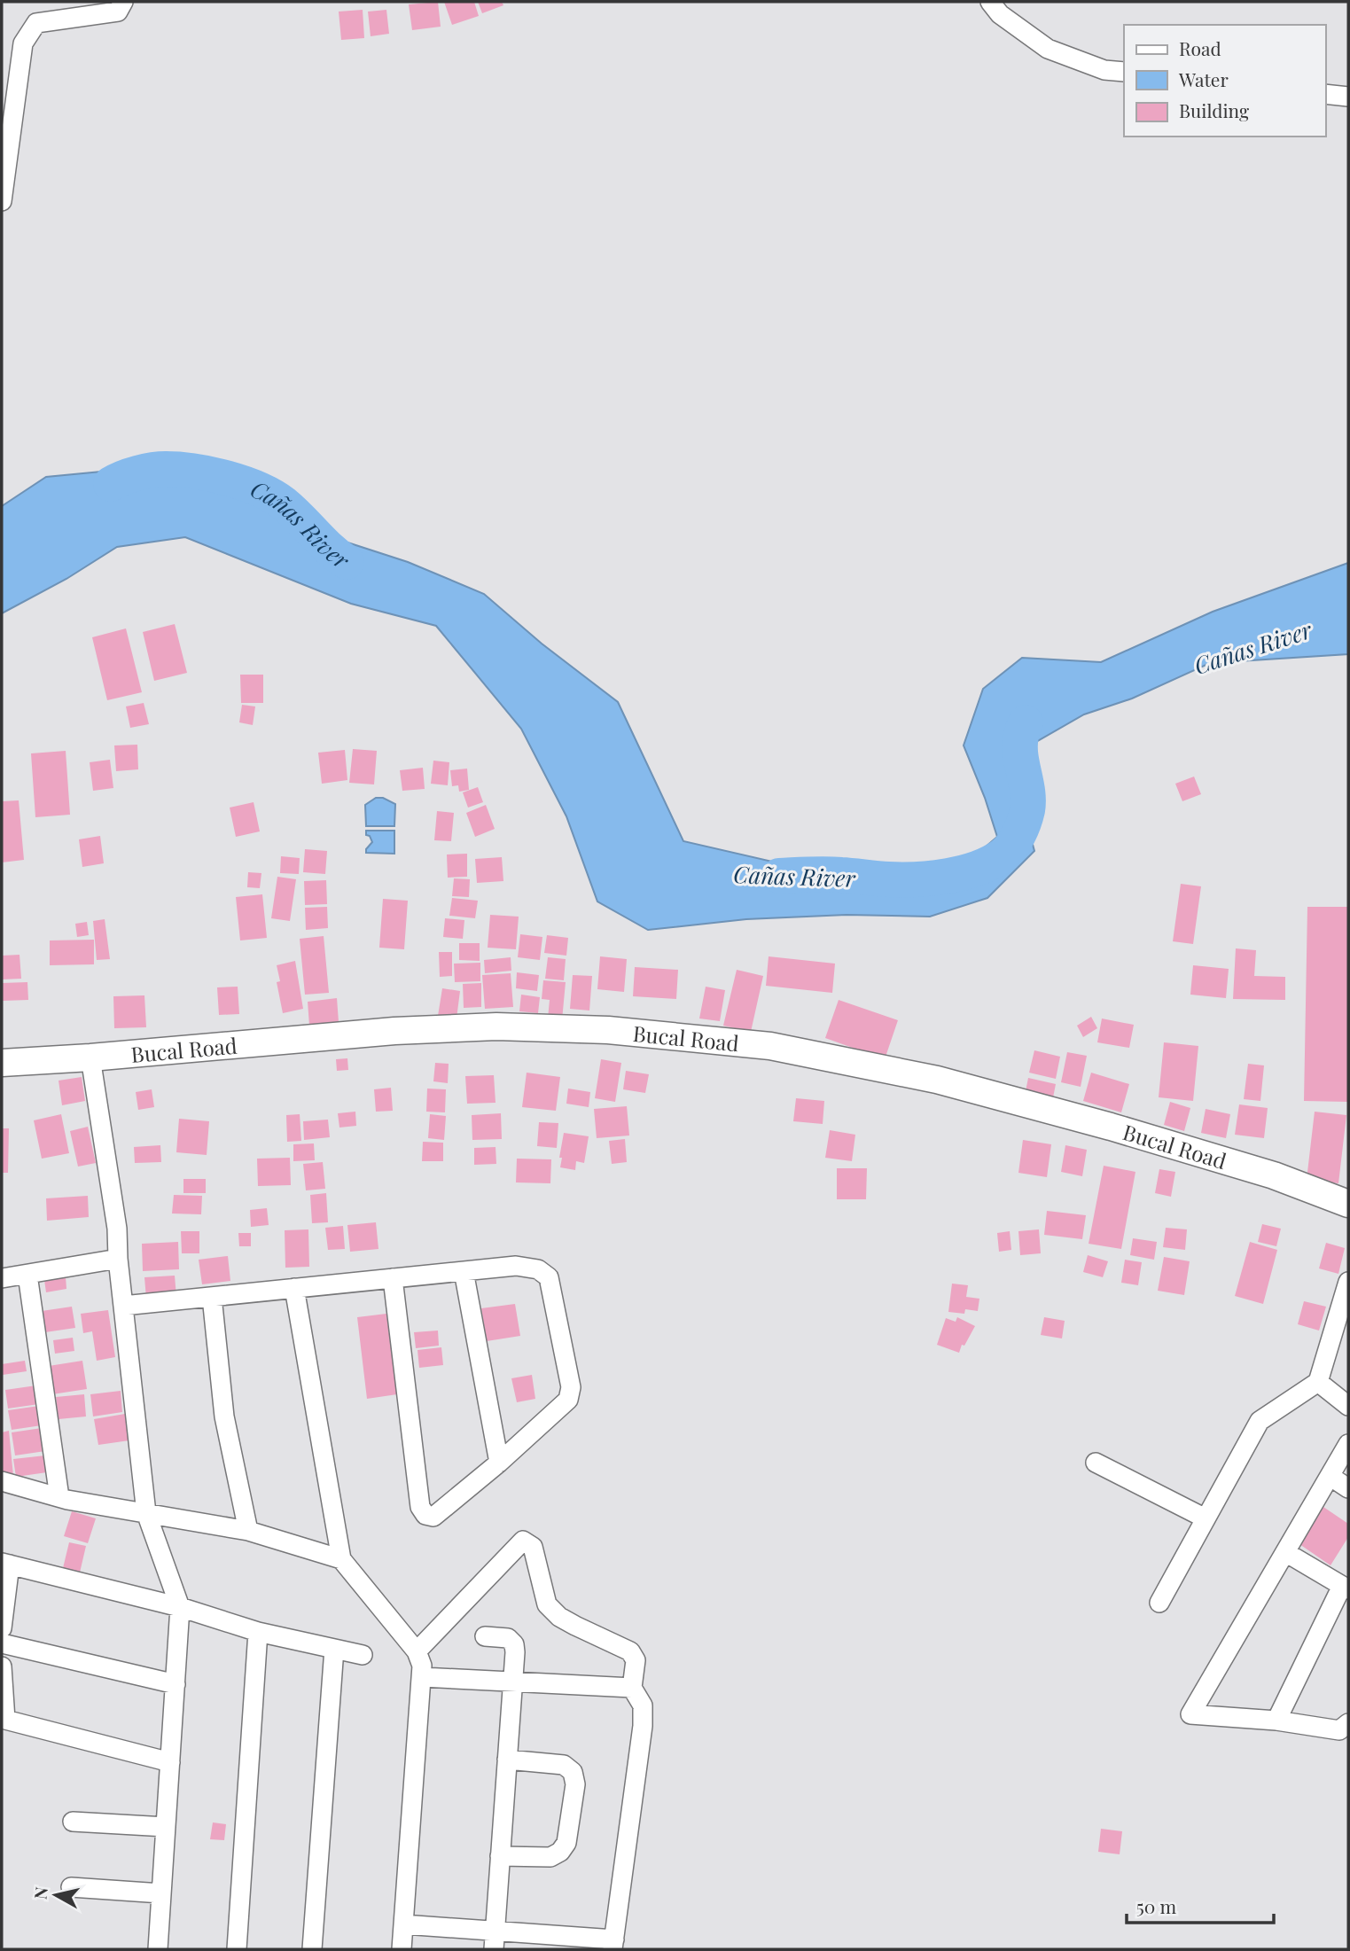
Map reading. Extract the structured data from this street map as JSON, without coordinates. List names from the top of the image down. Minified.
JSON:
{"streets":{"street":["Bucal Road"]},"water":["Cañas River"],"legend":["Road","Water","Building"],"scale_bar":"50 m","north":"left"}
